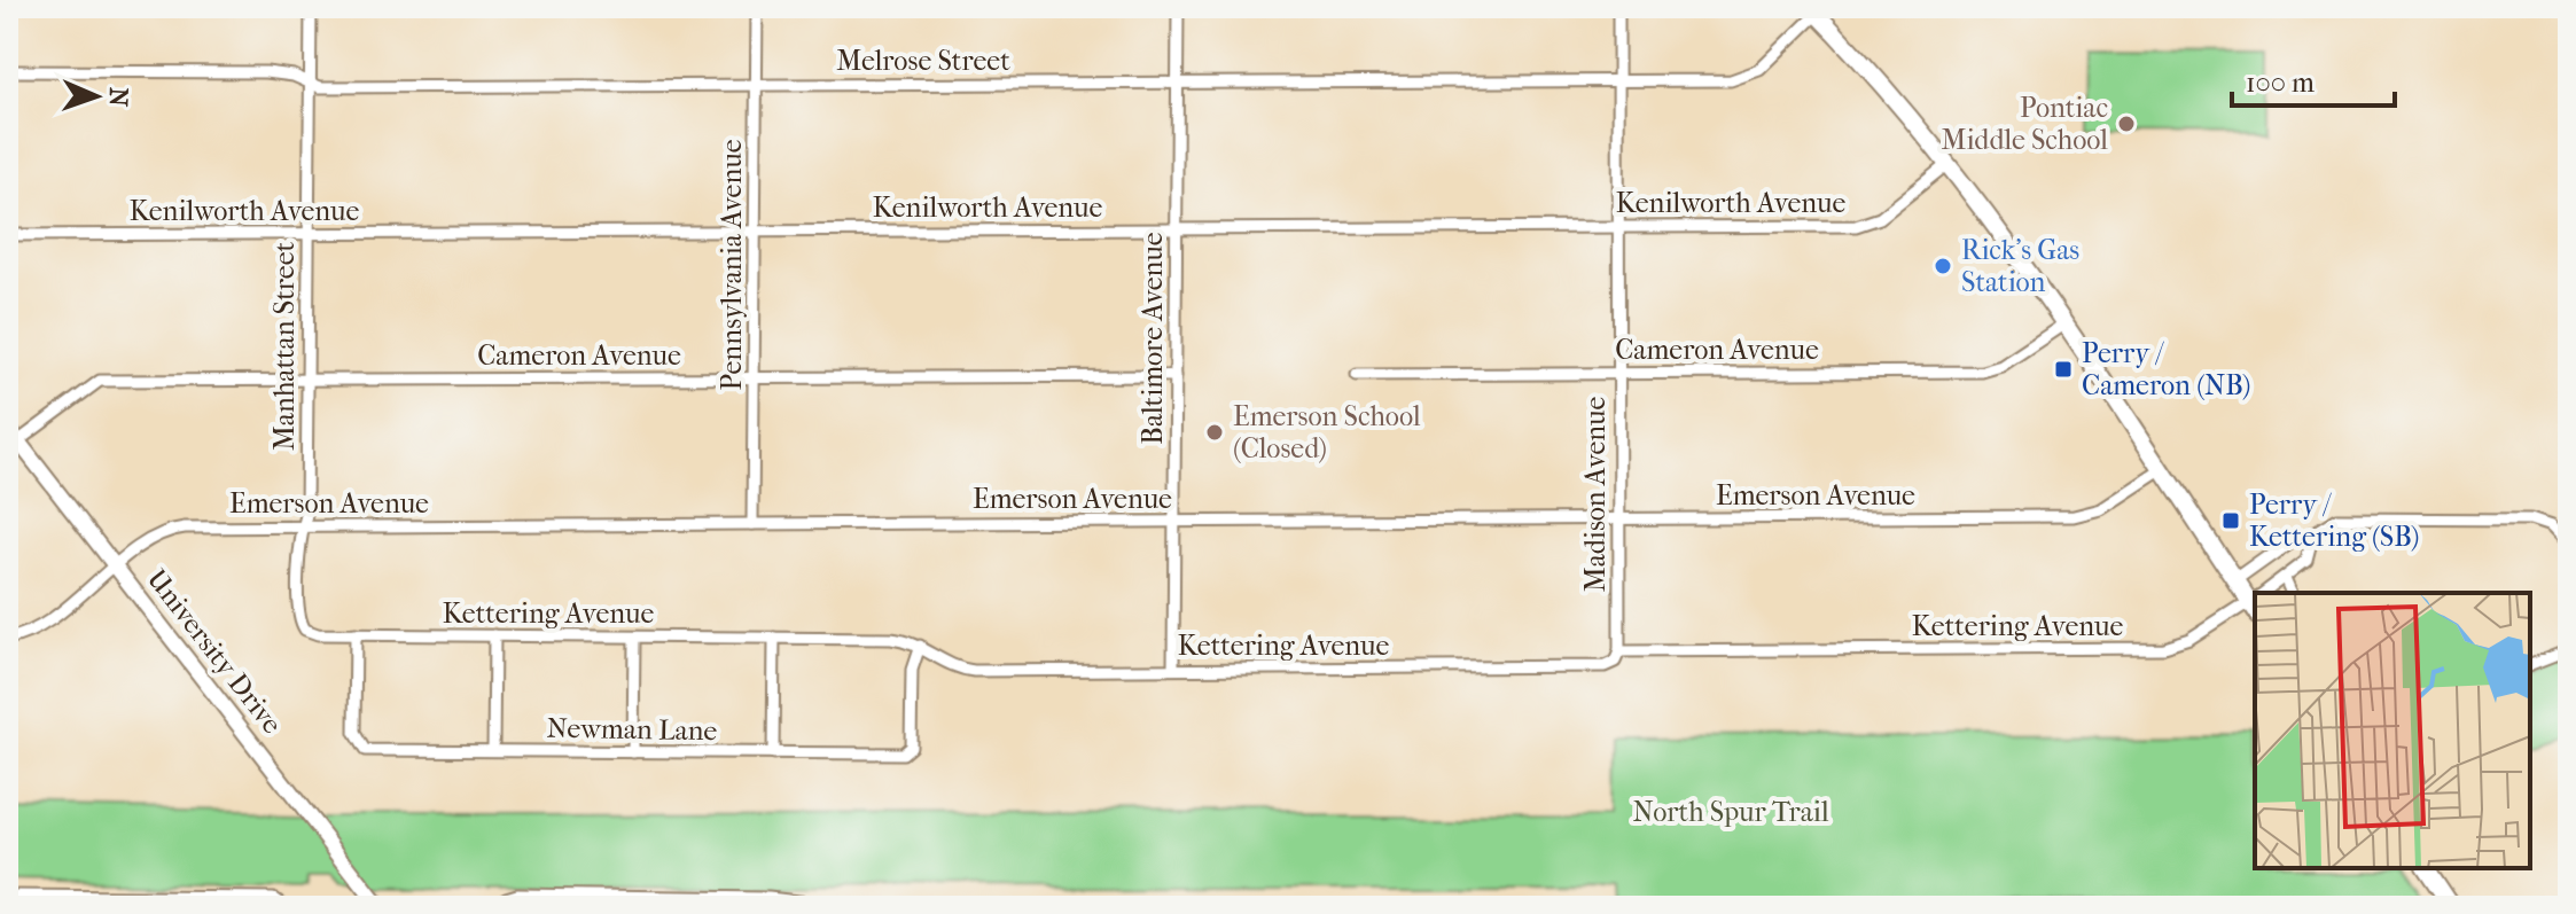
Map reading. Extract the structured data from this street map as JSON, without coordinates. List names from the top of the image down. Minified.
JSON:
{"streets":{"main road":["University Drive"],"street":["Melrose Street","Kenilworth Avenue","Pennsylvania Avenue","Baltimore Avenue","Manhattan Street","Cameron Avenue","Madison Avenue","Emerson Avenue","Kettering Avenue","Newman Lane"]},"crossings":[["Melrose Street","Pennsylvania Avenue"],["Melrose Street","Baltimore Avenue"],["Melrose Street","Manhattan Street"],["Melrose Street","Madison Avenue"],["Kenilworth Avenue","Pennsylvania Avenue"],["Kenilworth Avenue","Baltimore Avenue"],["Kenilworth Avenue","Manhattan Street"],["Kenilworth Avenue","Madison Avenue"],["Pennsylvania Avenue","Cameron Avenue"],["Pennsylvania Avenue","Emerson Avenue"],["Baltimore Avenue","Cameron Avenue"],["Baltimore Avenue","Emerson Avenue"],["Baltimore Avenue","Kettering Avenue"],["Manhattan Street","Cameron Avenue"],["Manhattan Street","Emerson Avenue"],["Manhattan Street","Kettering Avenue"],["Cameron Avenue","Madison Avenue"],["Cameron Avenue","University Drive"],["Madison Avenue","Emerson Avenue"],["Madison Avenue","Kettering Avenue"],["Emerson Avenue","University Drive"],["Kettering Avenue","Newman Lane"]],"parks":["North Spur Trail"],"places":{"other":["Pontiac Middle School","Rick's Gas Station","Emerson School (Closed)"],"transit":["Perry / Cameron (NB)","Perry / Kettering (SB)"]},"scale_bar":"100 m","north":"right"}
